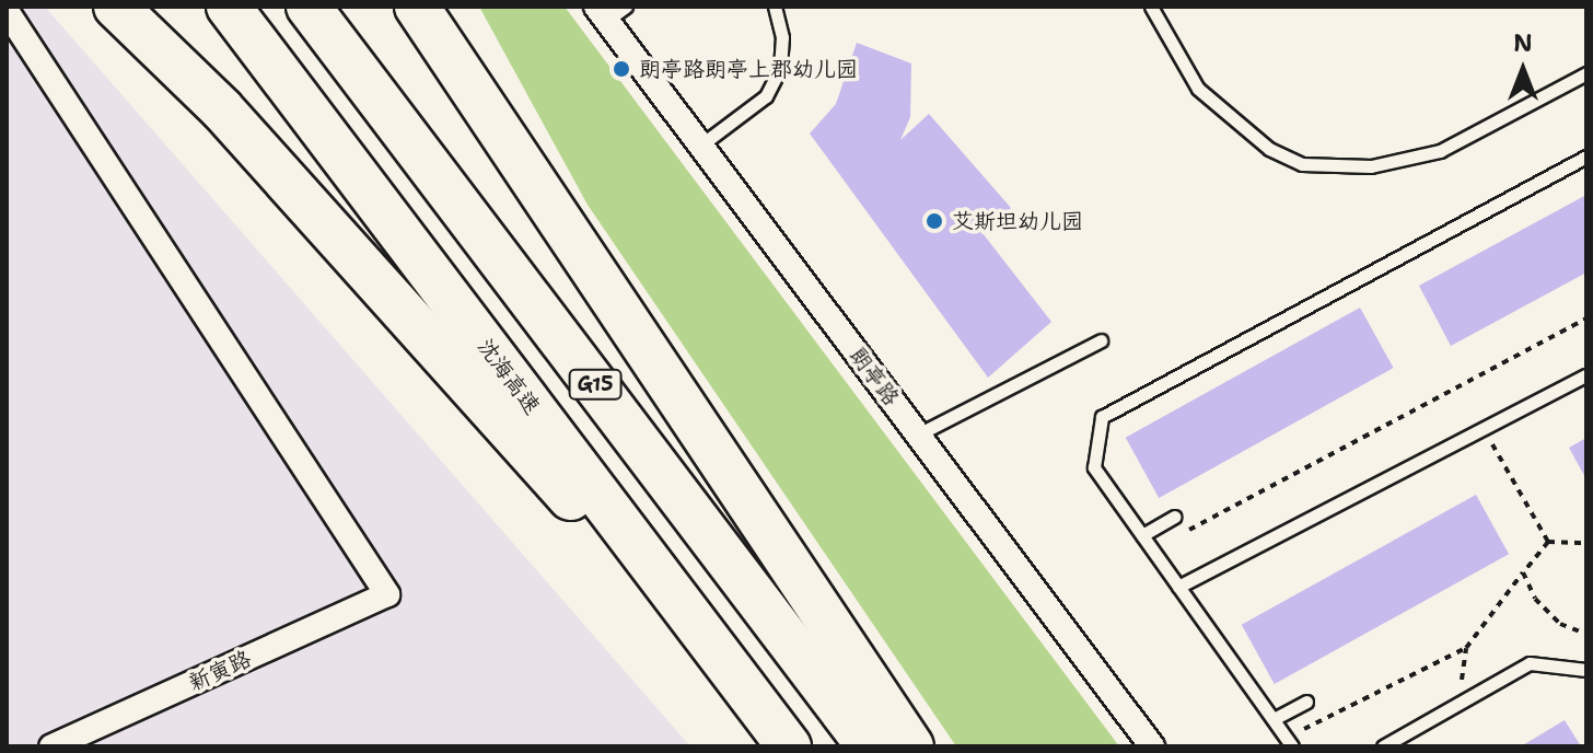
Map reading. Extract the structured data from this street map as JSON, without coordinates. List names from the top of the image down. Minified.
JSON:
{"streets":{"highway":["沈海高速","G15"],"street":["朗亭路","新寅路"]},"places":["朗亭路朗亭上郡幼儿园","艾斯坦幼儿园"],"north":"top"}
